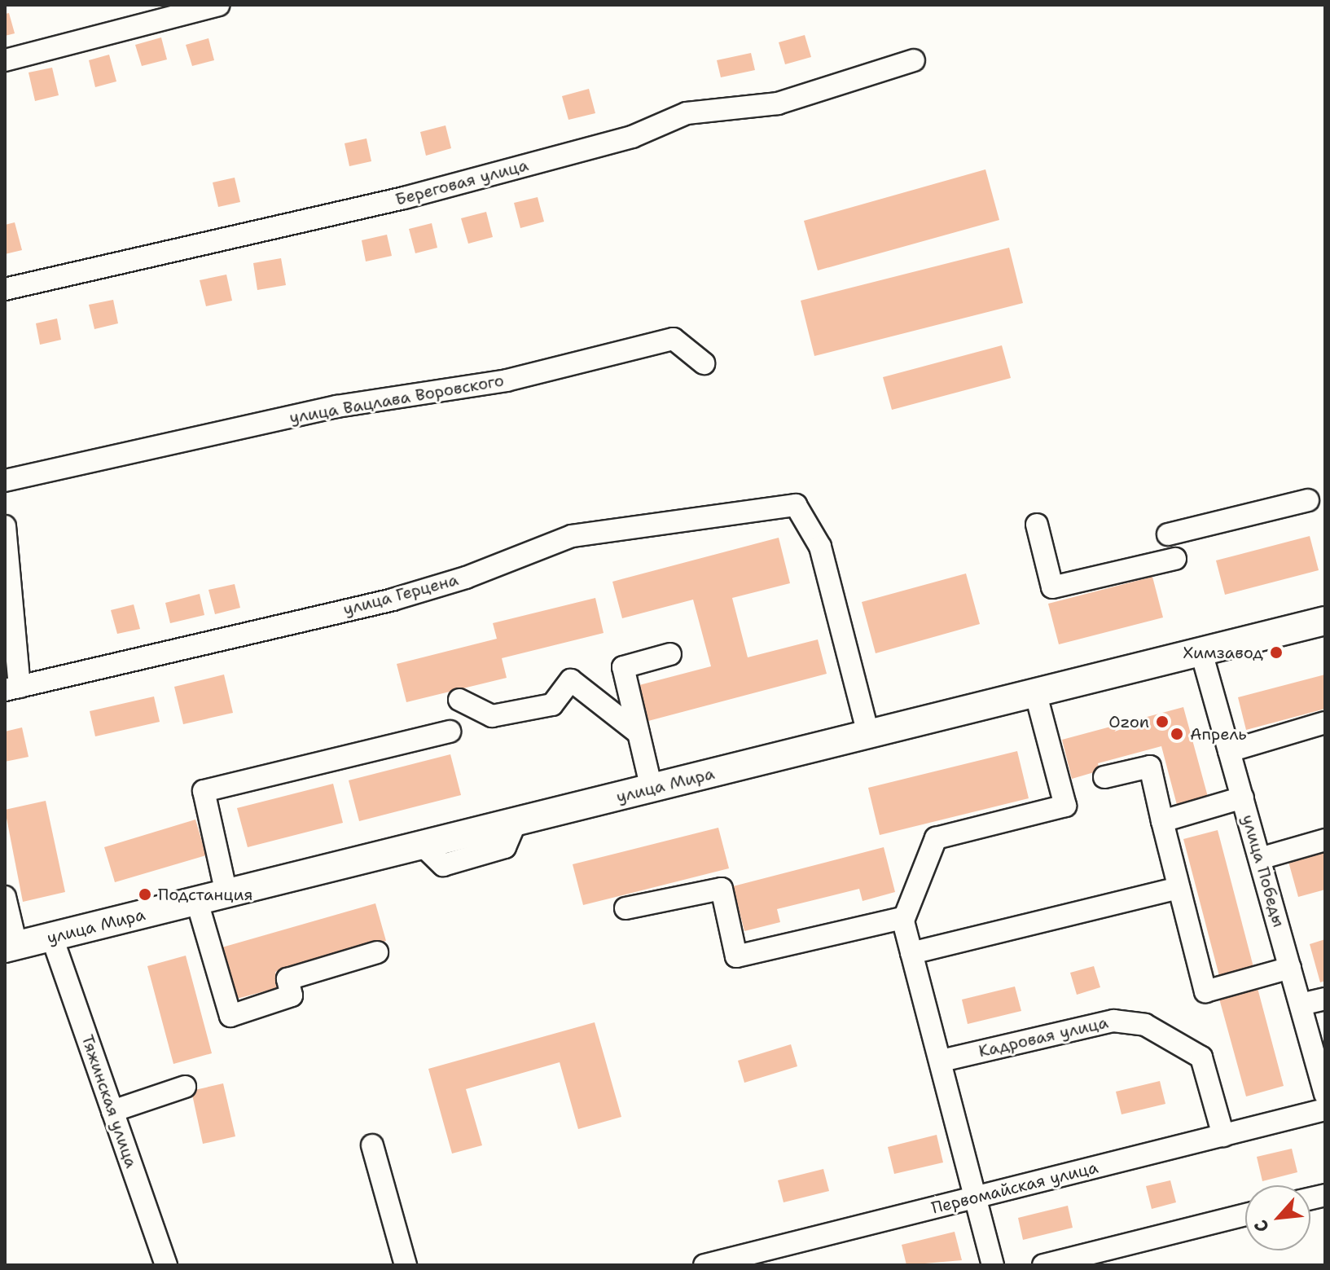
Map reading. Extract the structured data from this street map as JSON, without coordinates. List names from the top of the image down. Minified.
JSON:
{"streets":{"main road":["улица Мира"],"street":["Береговая улица","улица Вацлава Воровского","улица Герцена","улица Победы","Кадровая улица","Тяжинская улица","Первомайская улица"]},"crossings":[["улица Герцена","улица Мира"],["улица Мира","улица Победы"],["улица Мира","Тяжинская улица"],["Кадровая улица","Первомайская улица"]],"places":["Химзавод","Ozon","Апрель","Подстанция"],"north":"bottom left"}
